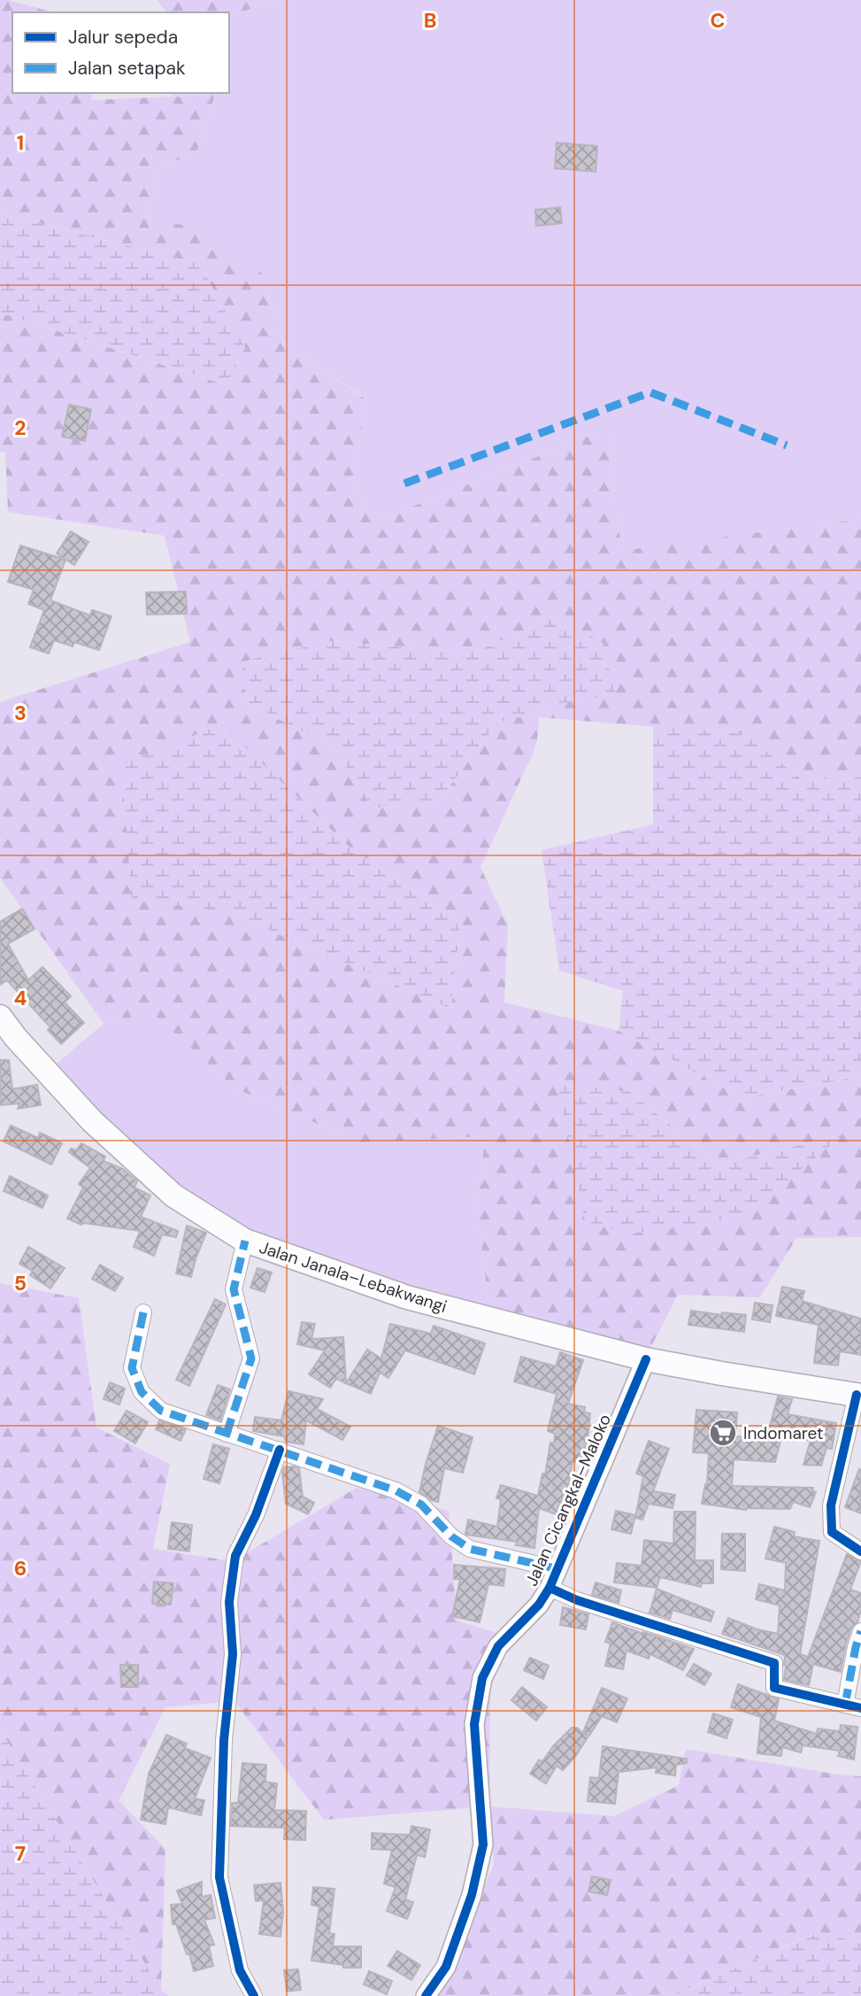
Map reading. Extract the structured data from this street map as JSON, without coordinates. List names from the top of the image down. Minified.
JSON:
{"streets":{"main road":["Jalan Janala–Lebakwangi"],"street":["Jalan Cicangkal–Maloko"]},"crossings":[["Jalan Janala–Lebakwangi","Jalan Cicangkal–Maloko"]],"places":{"supermarket":["Indomaret"]},"legend":["Jalur sepeda","Jalan setapak"],"grid":{"columns":["B","C"],"rows":["1","2","3","4","5","6","7"]}}
